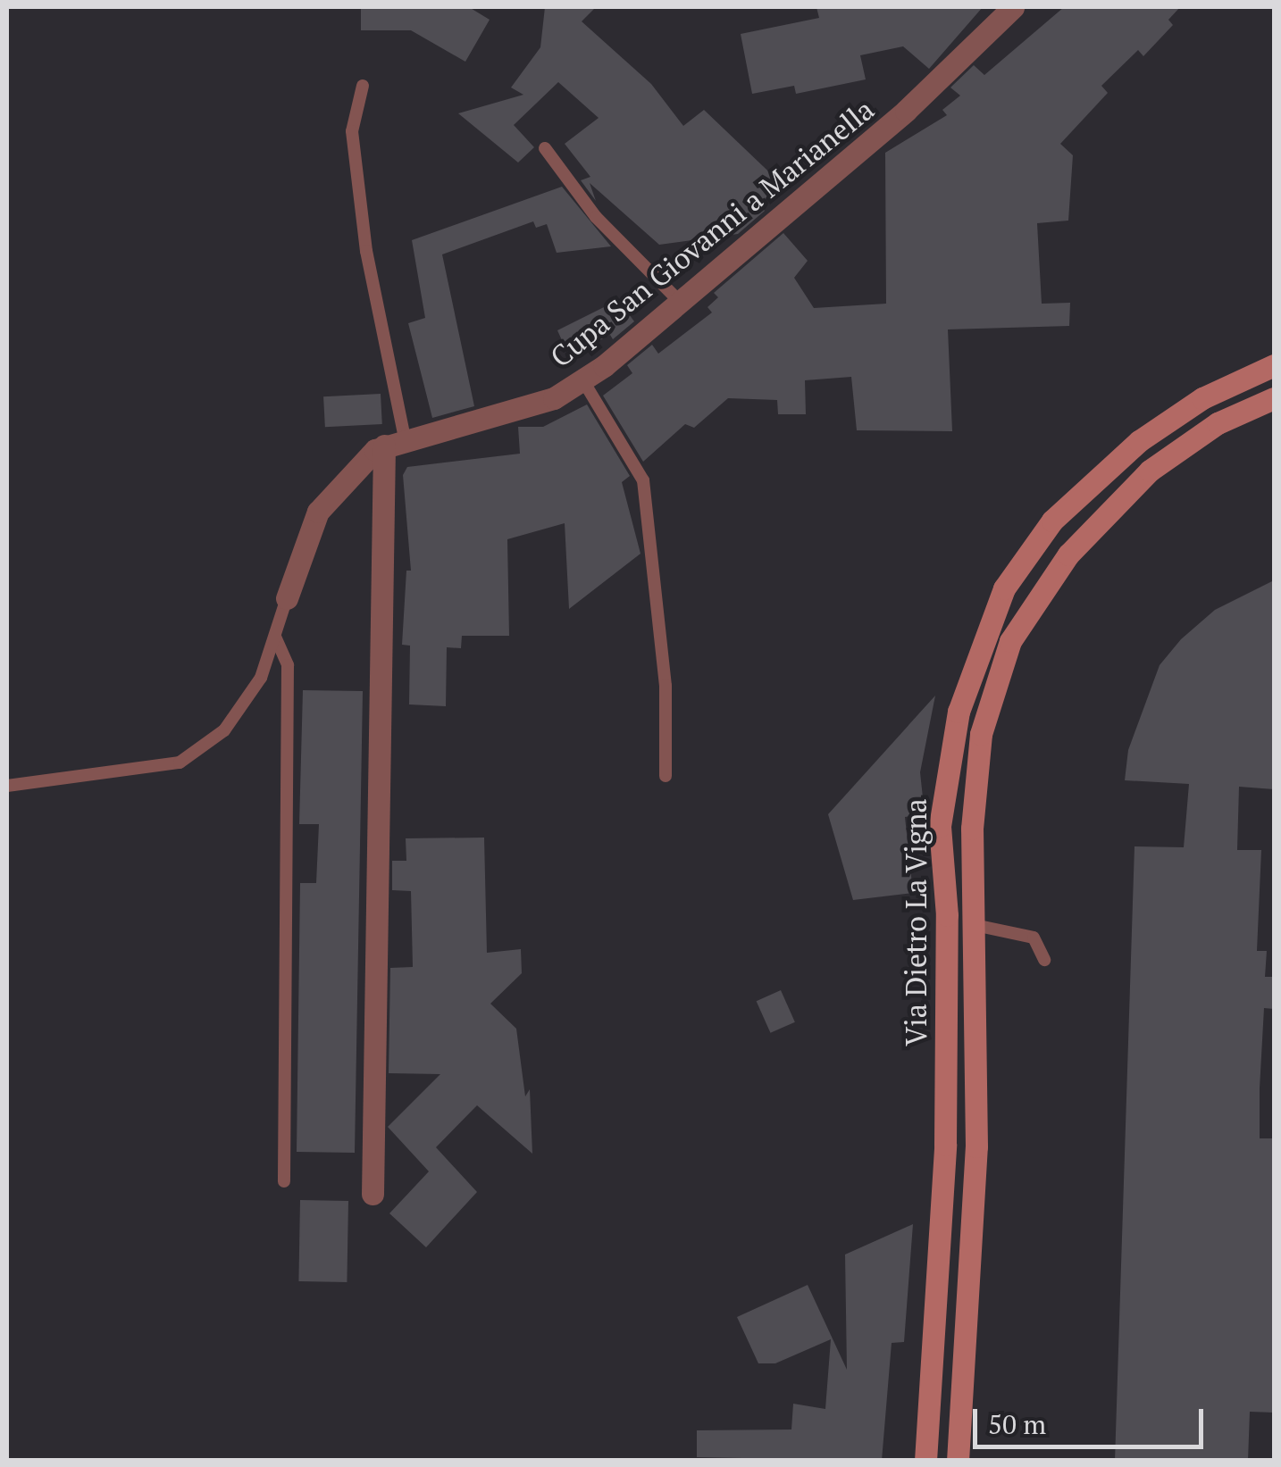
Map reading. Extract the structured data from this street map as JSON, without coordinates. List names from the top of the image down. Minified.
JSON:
{"streets":{"street":["Cupa San Giovanni a Marianella","Via Dietro La Vigna"]},"scale_bar":"50 m"}
